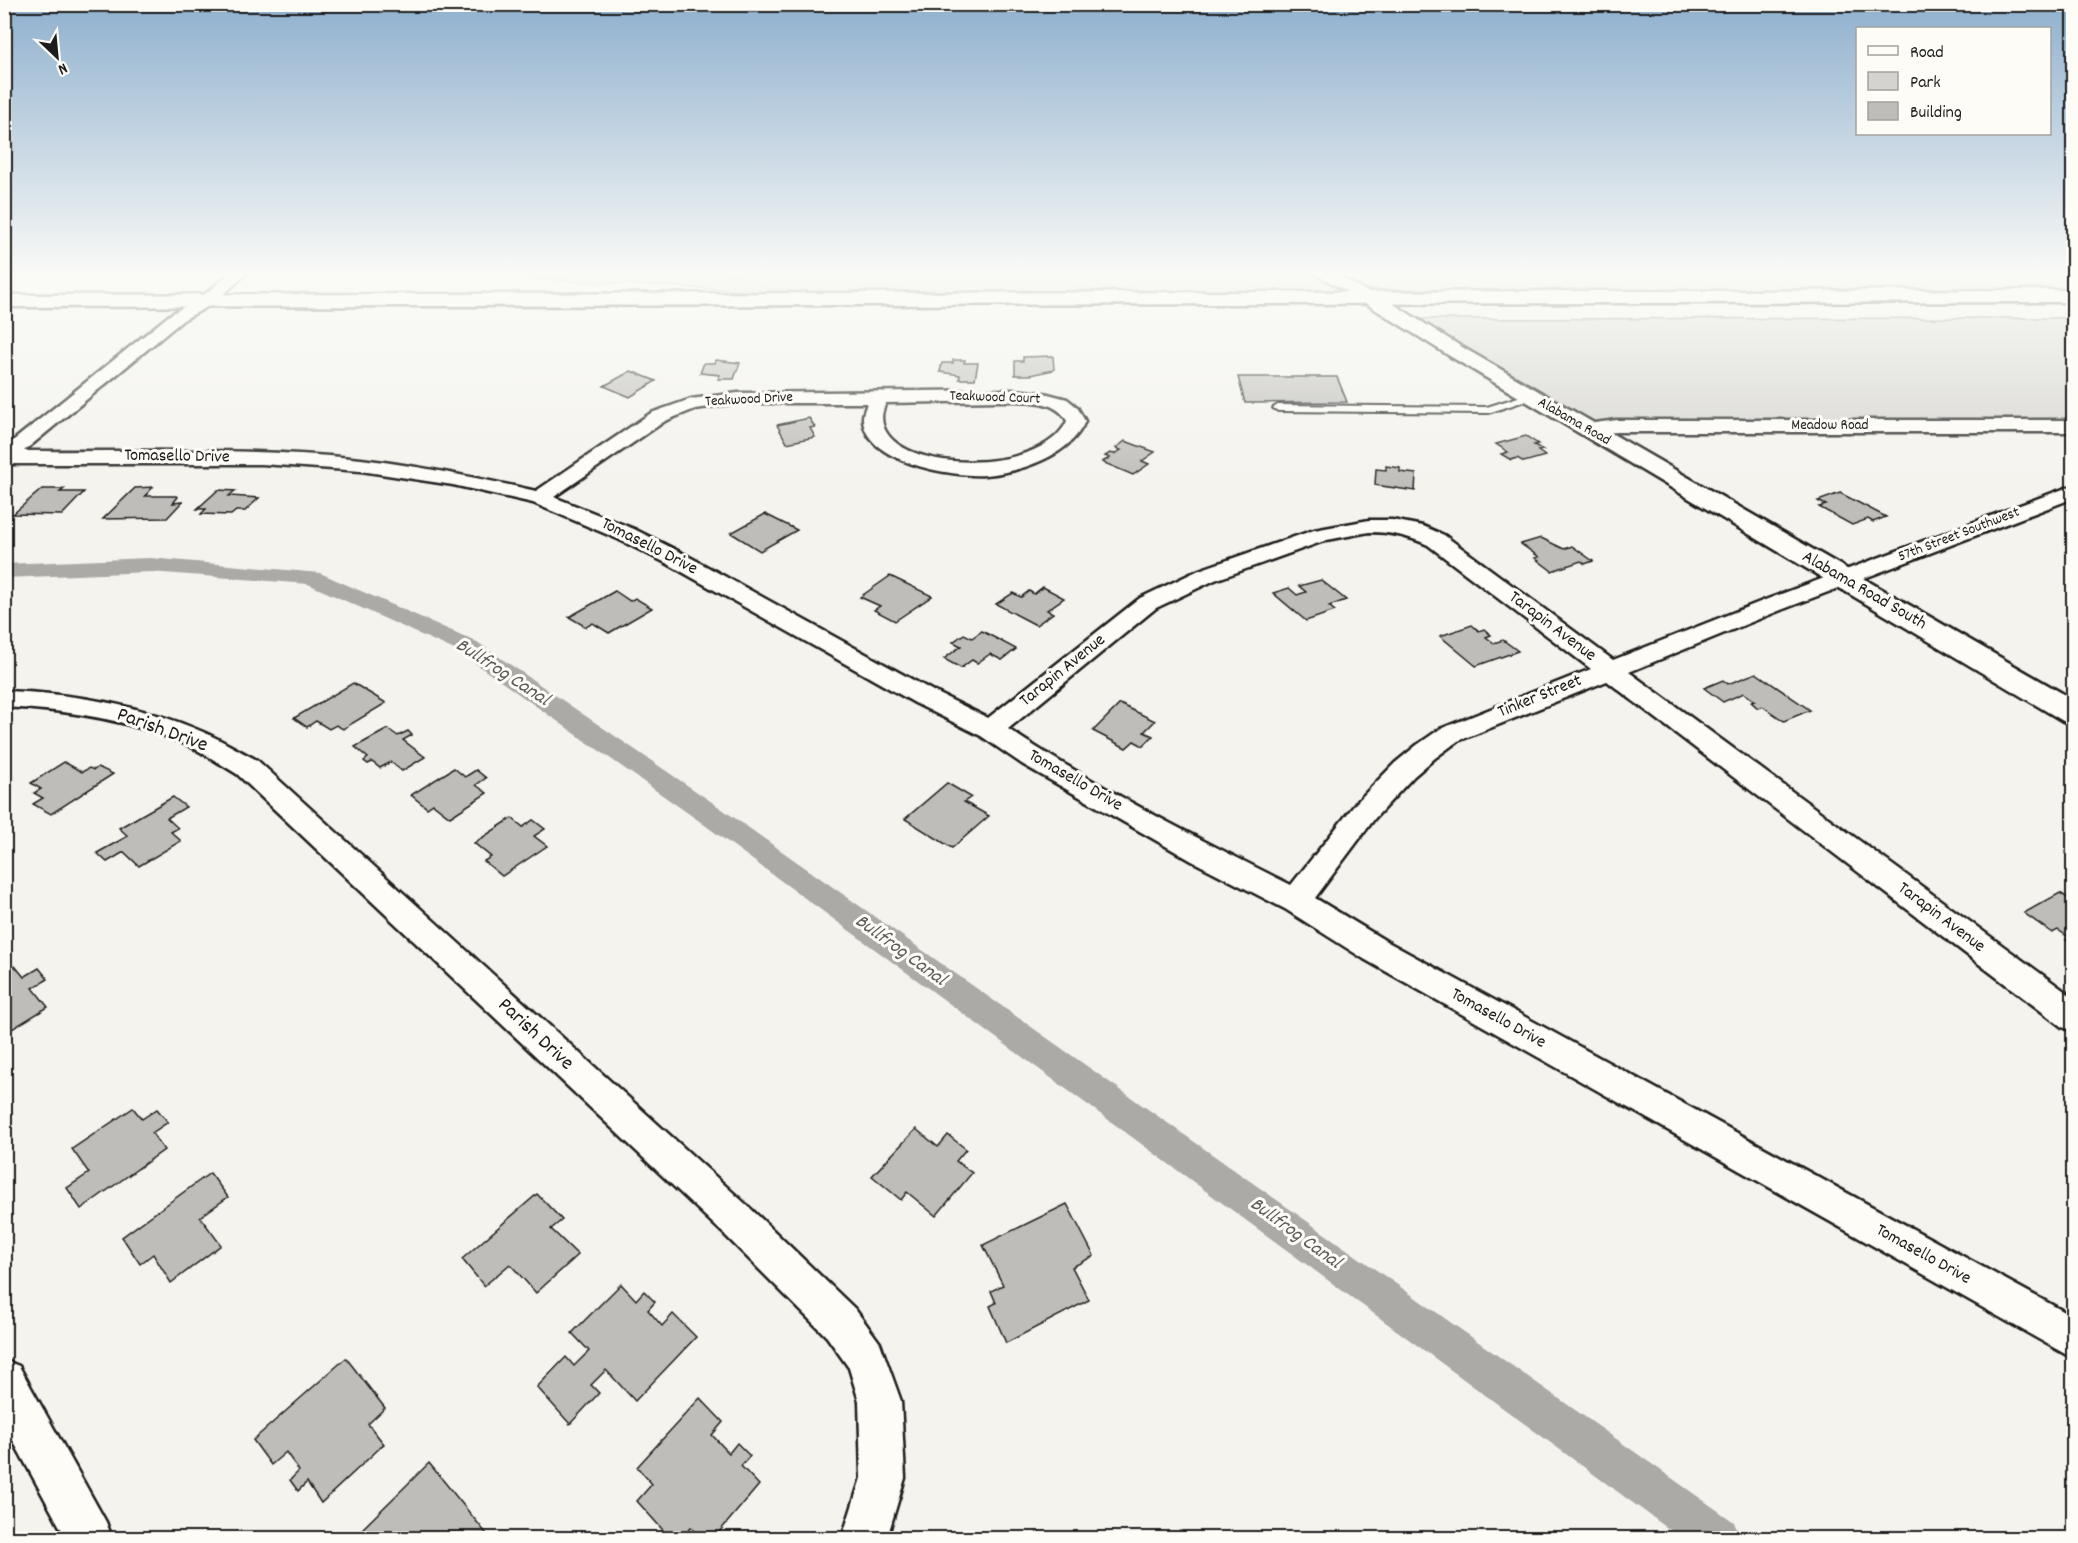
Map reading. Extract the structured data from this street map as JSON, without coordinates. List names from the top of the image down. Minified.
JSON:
{"streets":{"main road":["Alabama Road","Alabama Road South"],"street":["Teakwood Court","Teakwood Drive","Meadow Road","Tomasello Drive","57th Street Southwest","Tarapin Avenue","Tinker Street","Parish Drive"]},"crossings":[["Teakwood Court","Teakwood Drive"],["Teakwood Drive","Tomasello Drive"],["Alabama Road","Meadow Road"],["Alabama Road","Alabama Road South"],["Tomasello Drive","Tarapin Avenue"],["Tomasello Drive","Tinker Street"],["57th Street Southwest","Alabama Road South"],["57th Street Southwest","Tinker Street"],["Alabama Road South","Tinker Street"],["Tarapin Avenue","Tinker Street"]],"water":["Bullfrog Canal"],"legend":["Road","Park","Building"],"north":"bottom right"}
